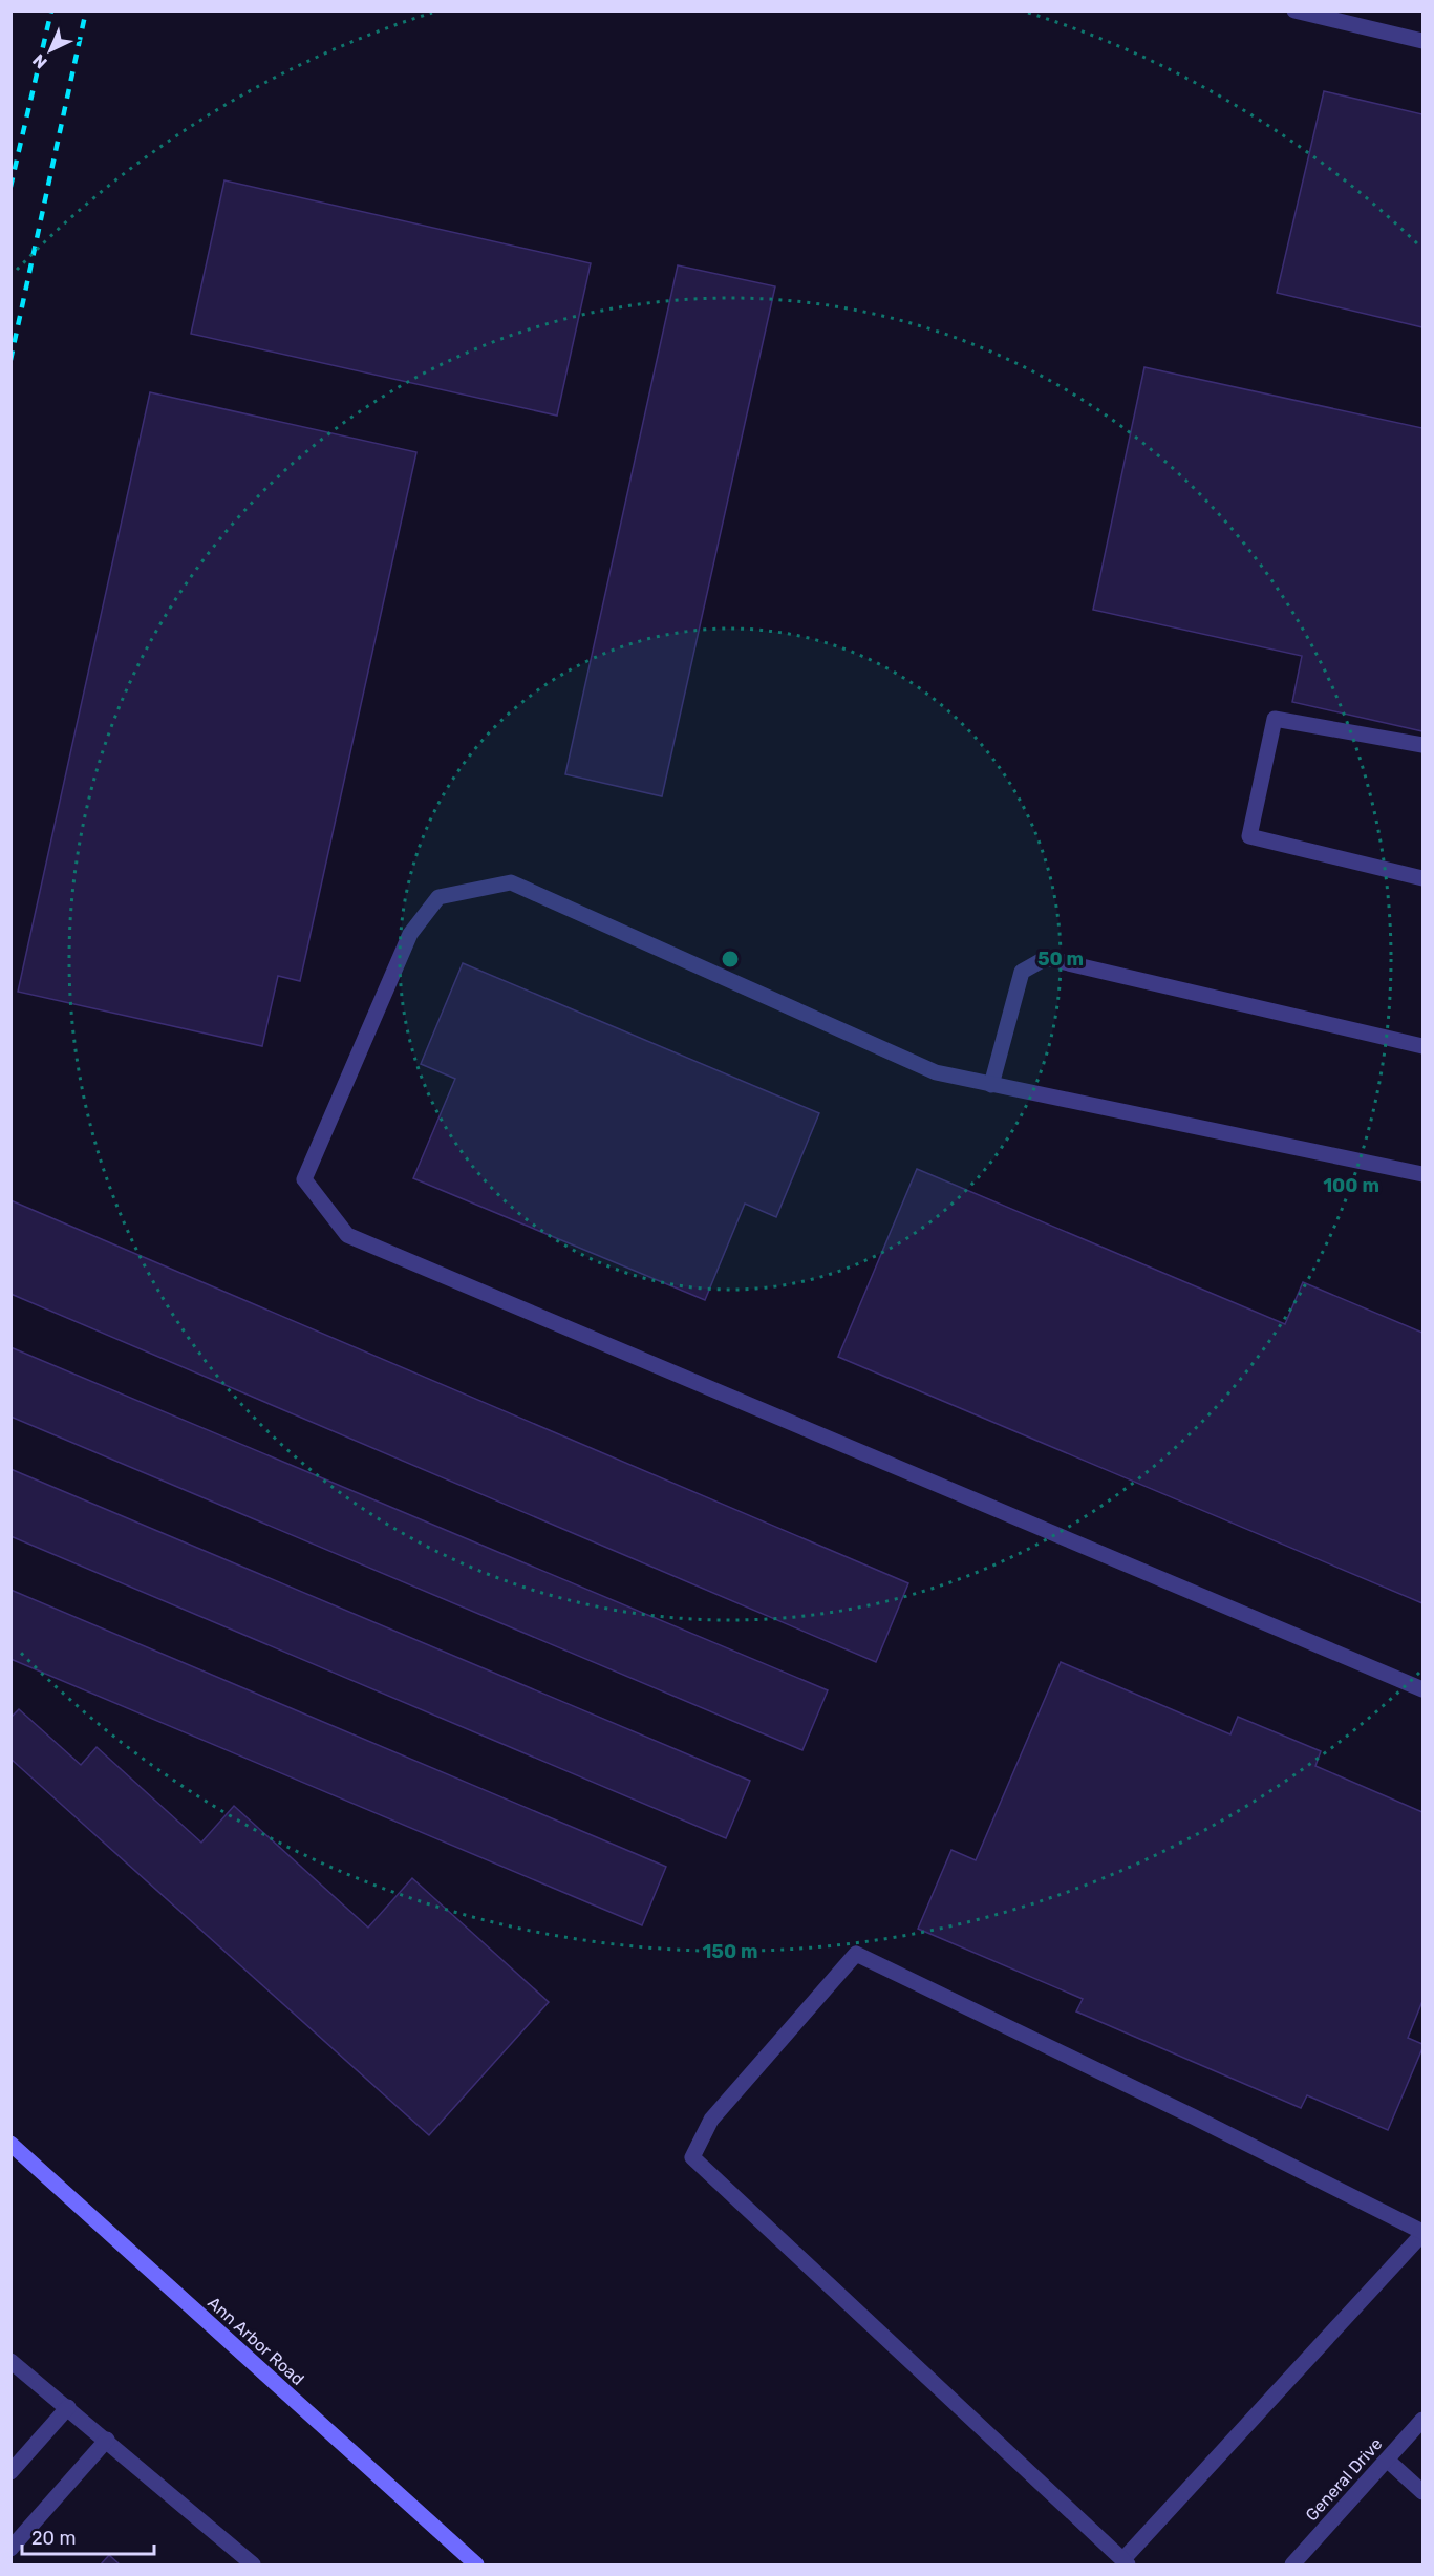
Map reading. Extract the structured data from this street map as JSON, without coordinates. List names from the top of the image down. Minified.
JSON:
{"streets":{"main road":["Ann Arbor Road"],"street":["General Drive"]},"scale_bar":"20 m","north":"bottom left","rings":["50 m","100 m","150 m"]}
